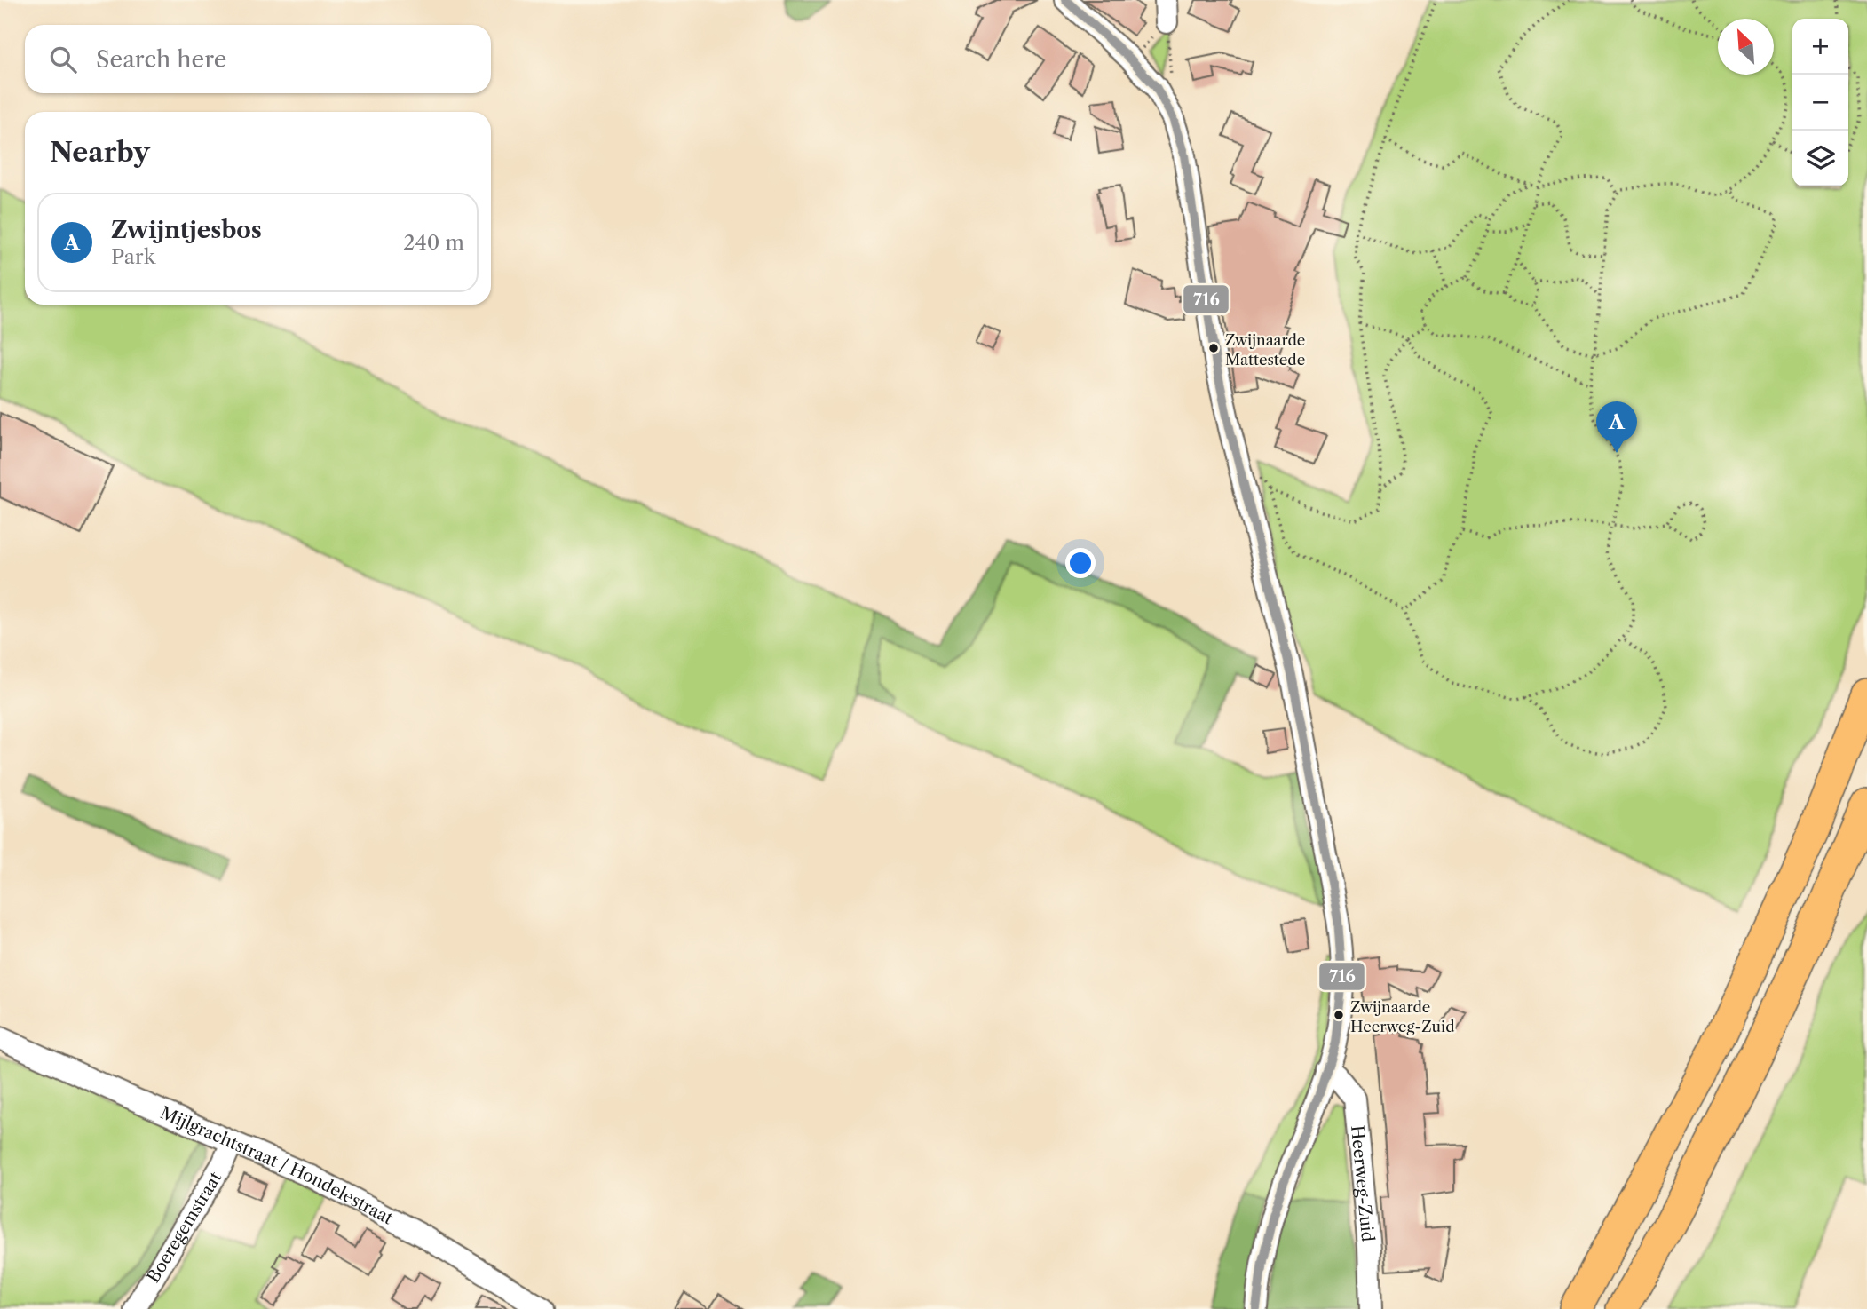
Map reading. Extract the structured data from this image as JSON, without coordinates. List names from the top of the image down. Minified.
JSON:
{"streets":{"street":["Mijlgrachtstraat / Hondelestraat","Heerweg-Zuid","Boeregemstraat"]},"crossings":[["Mijlgrachtstraat / Hondelestraat","Boeregemstraat"]],"places":["Zwijnaarde Mattestede","Zwijnaarde Heerweg-Zuid"],"lines":["transit line 716"],"north":"top left","page":{"map_buttons":["+","−"],"search":"Search here","heading":"Nearby","list":[{"mark":"A","name":"Zwijntjesbos","note":"Park","value":"240 m"}],"pins":"A"}}
